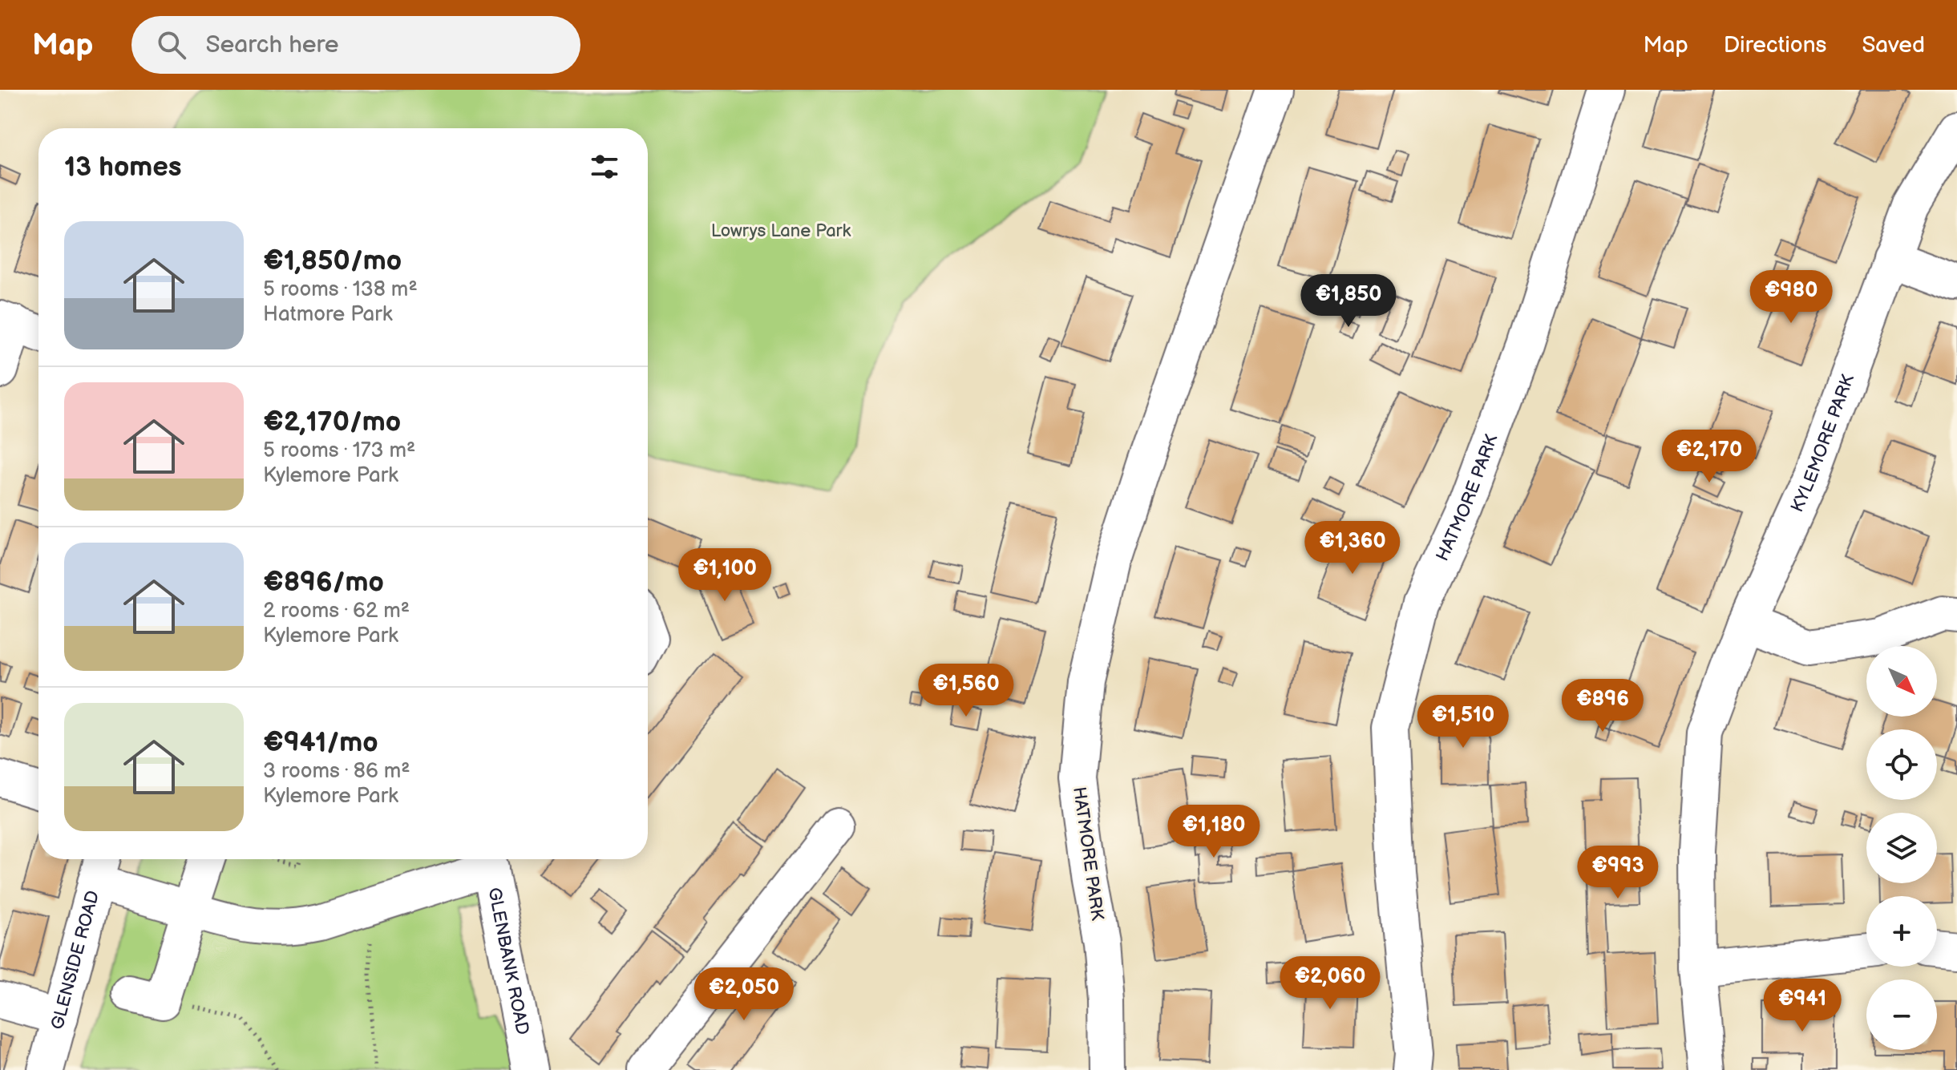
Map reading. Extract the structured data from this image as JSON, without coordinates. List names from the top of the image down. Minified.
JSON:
{"streets":{"street":["KYLEMORE PARK","HATMORE PARK","GLENSIDE ROAD","GLENBANK ROAD"]},"parks":["Lowrys Lane Park"],"north":"bottom right","page":{"header":"Map","search":"Search here","nav":["Map","Directions","Saved"],"heading":"13 homes","list":[{"name":"€1,850/mo","note":"5 rooms · 138 m² · Hatmore Park"},{"name":"€2,170/mo","note":"5 rooms · 173 m² · Kylemore Park"},{"name":"€896/mo","note":"2 rooms · 62 m² · Kylemore Park"},{"name":"€941/mo","note":"3 rooms · 86 m² · Kylemore Park"}],"price":["€980","€1,850","€2,170","€1,360","€1,100","€1,560","€896","€1,510","€1,180","€993","€2,060","€2,050","€941"],"map_buttons":["+","−"]}}
